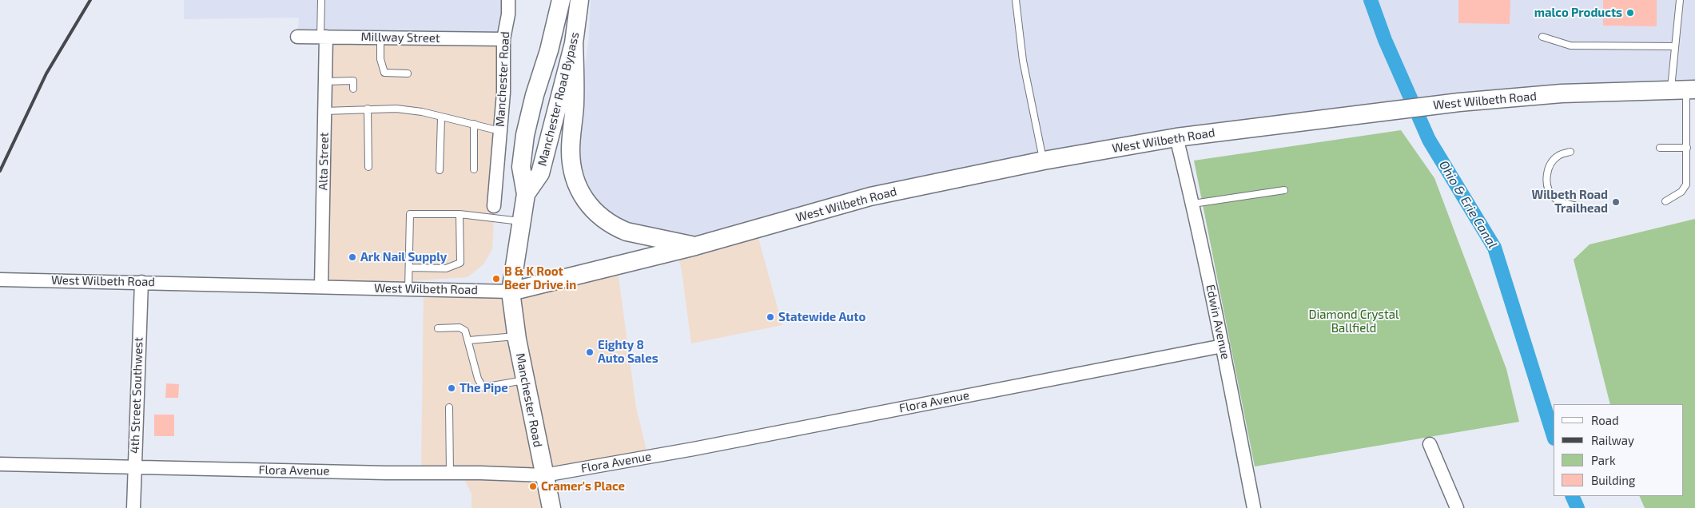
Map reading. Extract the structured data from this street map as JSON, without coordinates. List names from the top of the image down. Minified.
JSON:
{"streets":{"main road":["Manchester Road","Manchester Road Bypass","West Wilbeth Road"],"street":["Millway Street","Alta Street","Edwin Avenue","4th Street Southwest","Flora Avenue"]},"crossings":[["Millway Street","Manchester Road"],["Millway Street","Alta Street"],["Manchester Road","Manchester Road Bypass"],["Manchester Road","West Wilbeth Road"],["Manchester Road","Flora Avenue"],["Manchester Road Bypass","West Wilbeth Road"],["West Wilbeth Road","Alta Street"],["West Wilbeth Road","Edwin Avenue"],["West Wilbeth Road","4th Street Southwest"],["Edwin Avenue","Flora Avenue"],["4th Street Southwest","Flora Avenue"]],"water":["Ohio & Erie Canal"],"parks":["Diamond Crystal Ballfield"],"places":["malco Products","Wilbeth Road Trailhead","Ark Nail Supply","B & K Root Beer Drive in","Statewide Auto","Eighty 8 Auto Sales","The Pipe","Cramer's Place"],"legend":["Road","Railway","Park","Building"]}
